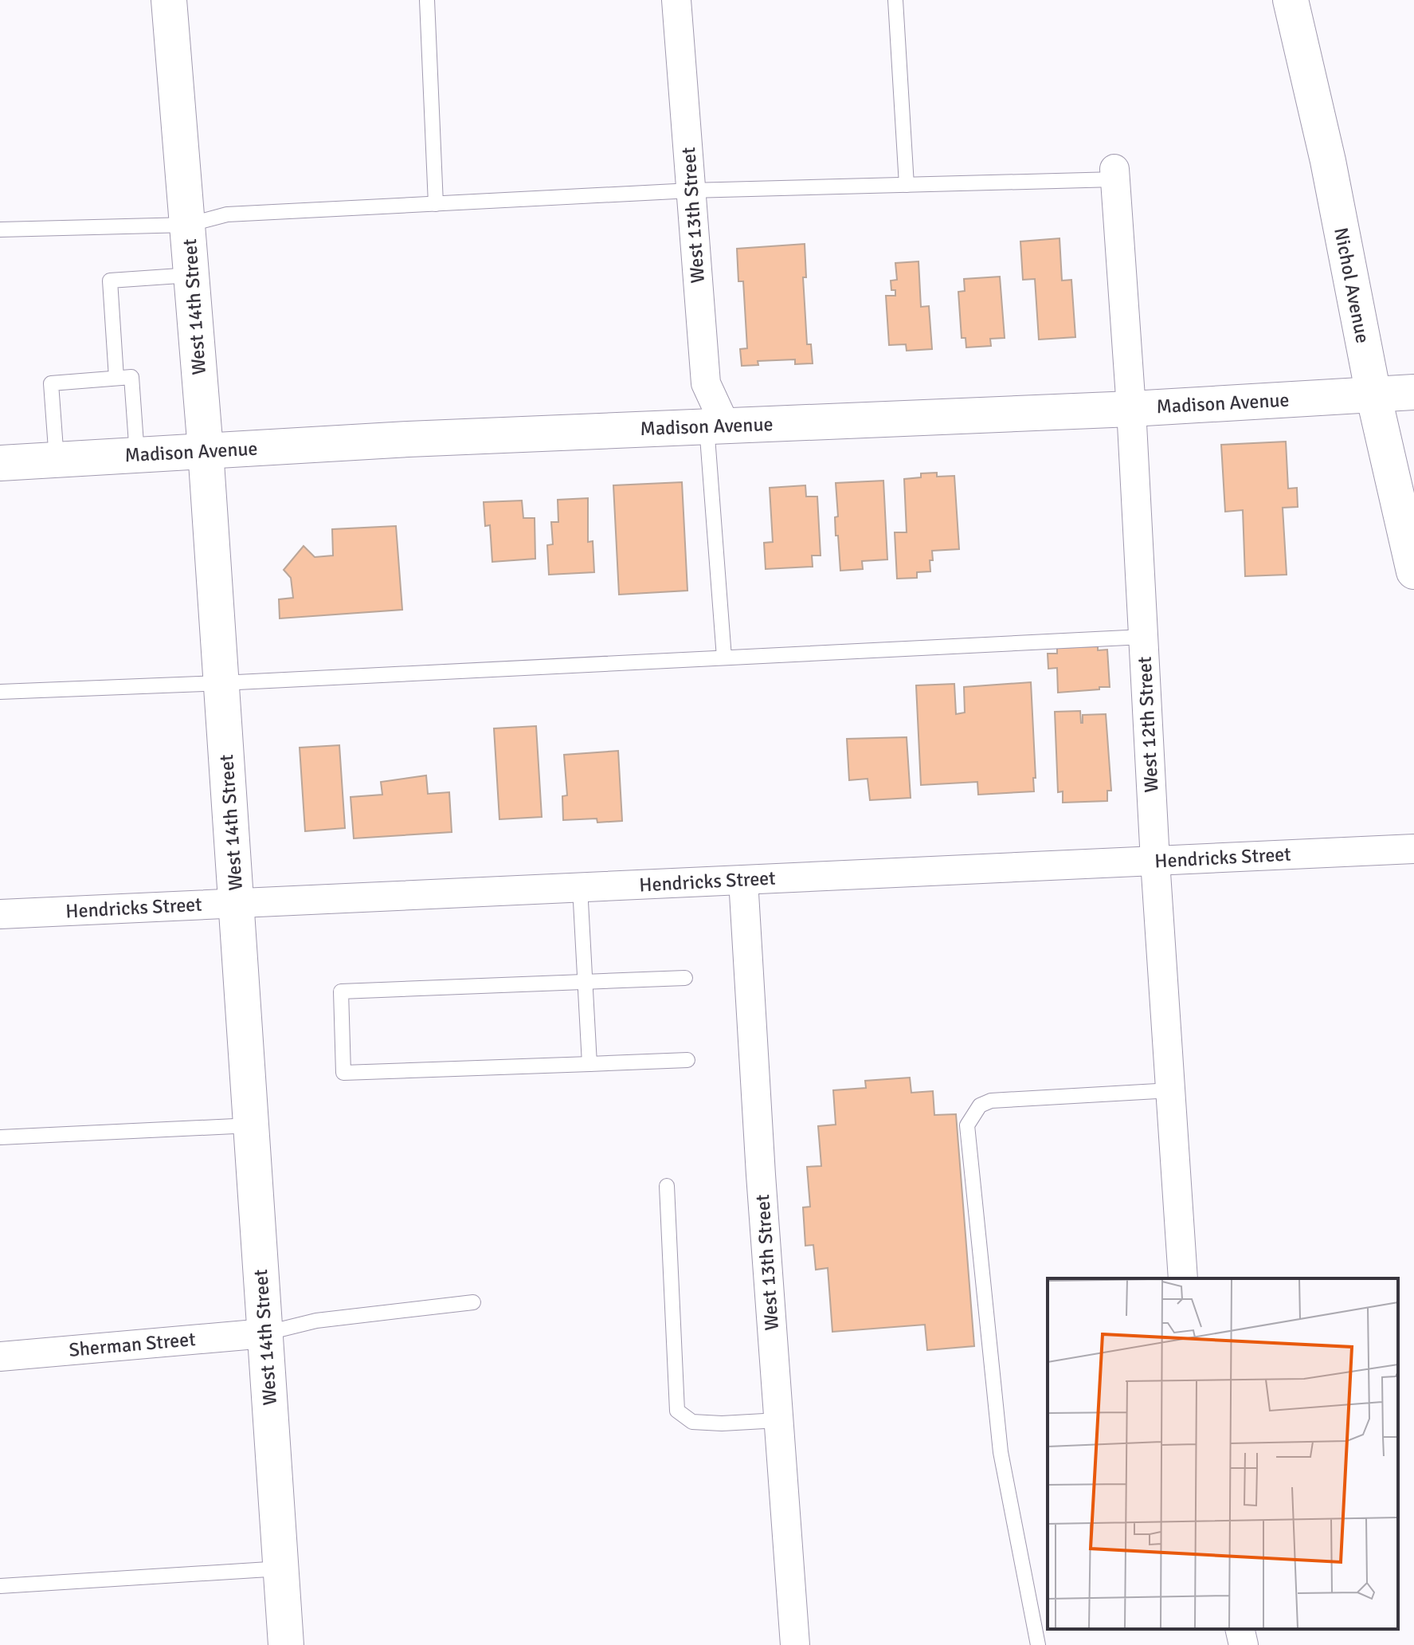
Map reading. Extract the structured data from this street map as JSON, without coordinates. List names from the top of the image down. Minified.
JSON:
{"streets":{"street":["West 13th Street","Nichol Avenue","West 14th Street","Madison Avenue","West 12th Street","Hendricks Street","Sherman Street"]},"crossings":[["West 13th Street","Madison Avenue"],["West 13th Street","Hendricks Street"],["Nichol Avenue","Madison Avenue"],["West 14th Street","Madison Avenue"],["West 14th Street","Hendricks Street"],["West 14th Street","Sherman Street"],["Madison Avenue","West 12th Street"],["West 12th Street","Hendricks Street"]]}
